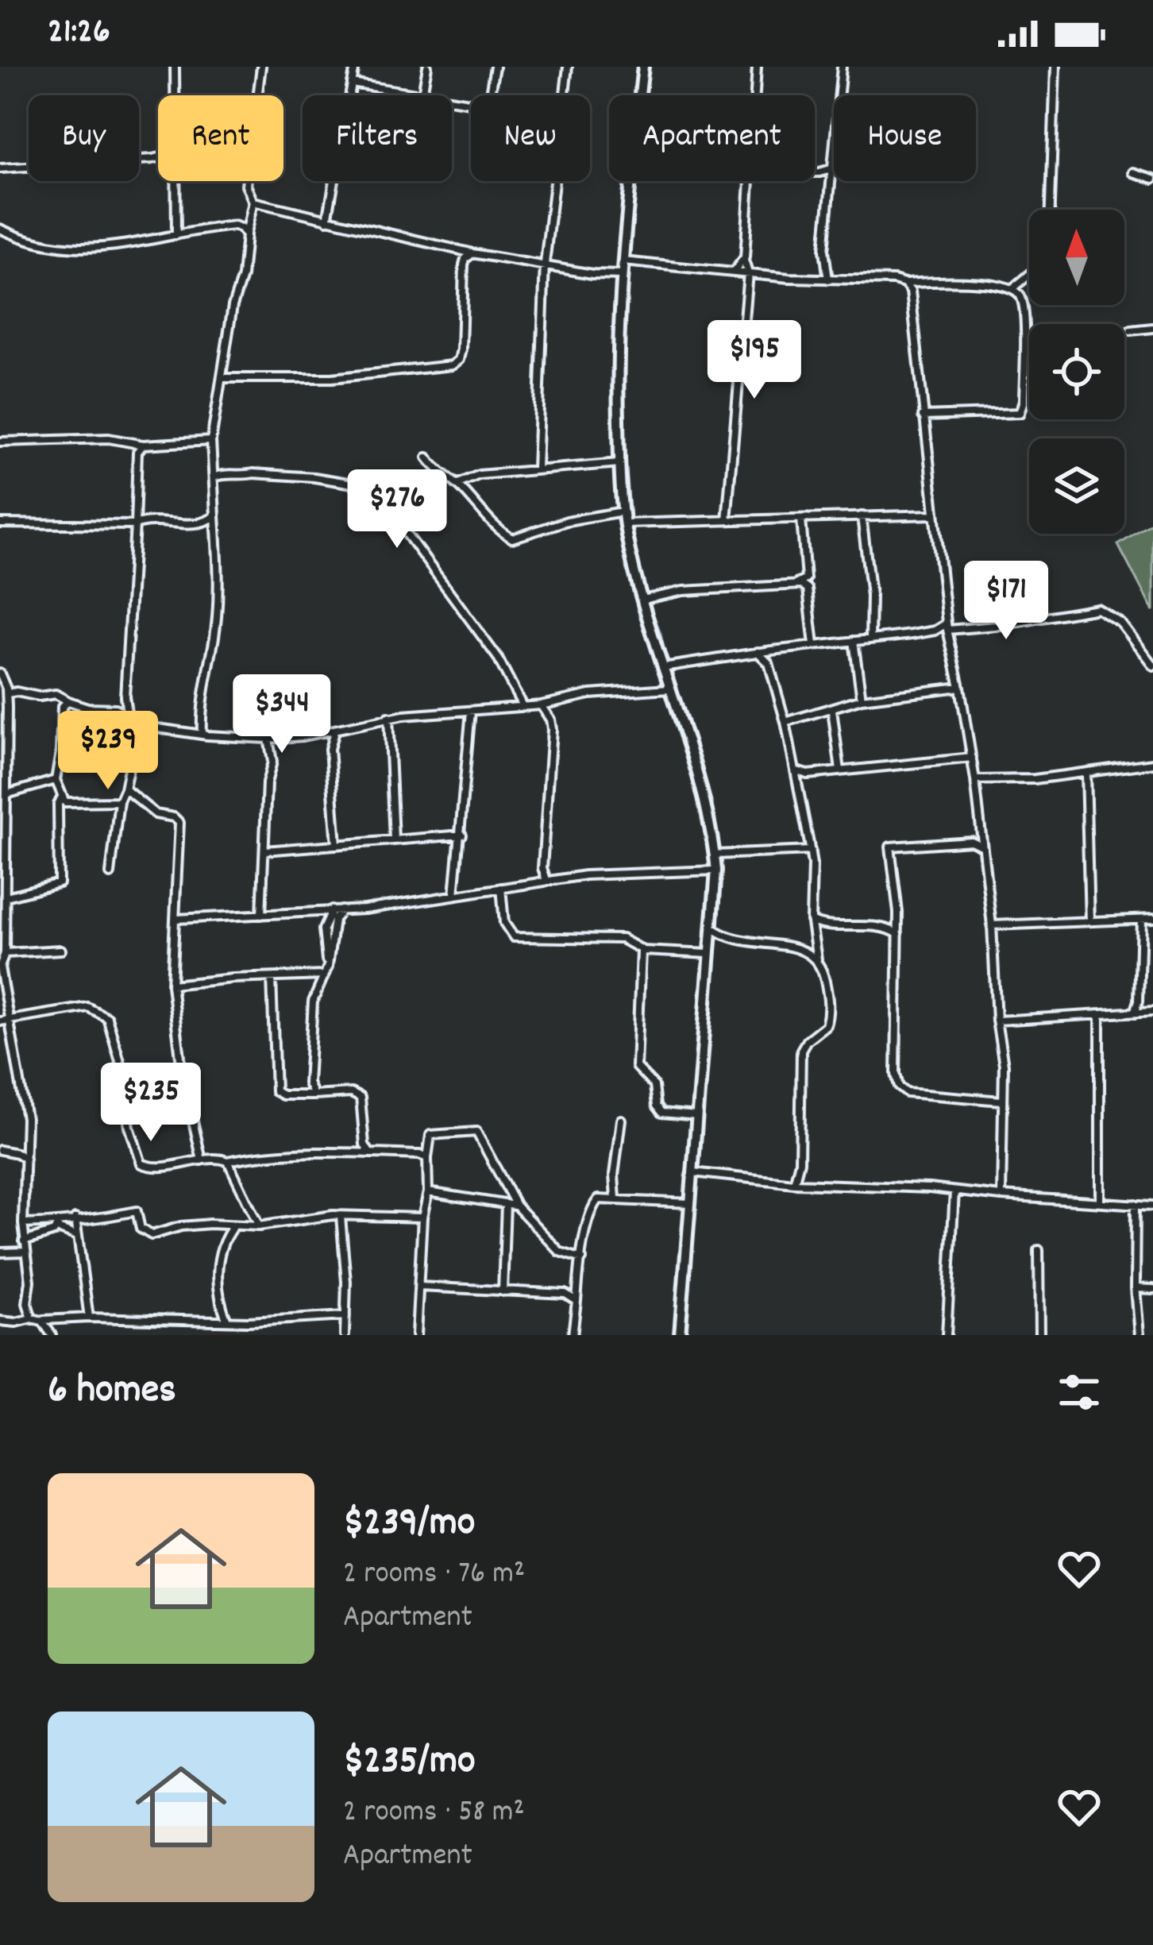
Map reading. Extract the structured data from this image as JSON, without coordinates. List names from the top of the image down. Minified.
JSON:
{"north":"top","page":{"status":"21:26","chip":["Buy","Rent","Filters","New","Apartment","House"],"price":["$195","$276","$171","$344","$239","$235"],"heading":"6 homes","list":[{"name":"$239/mo","note":"2 rooms · 76 m² · Apartment"},{"name":"$235/mo","note":"2 rooms · 58 m² · Apartment"}]}}
